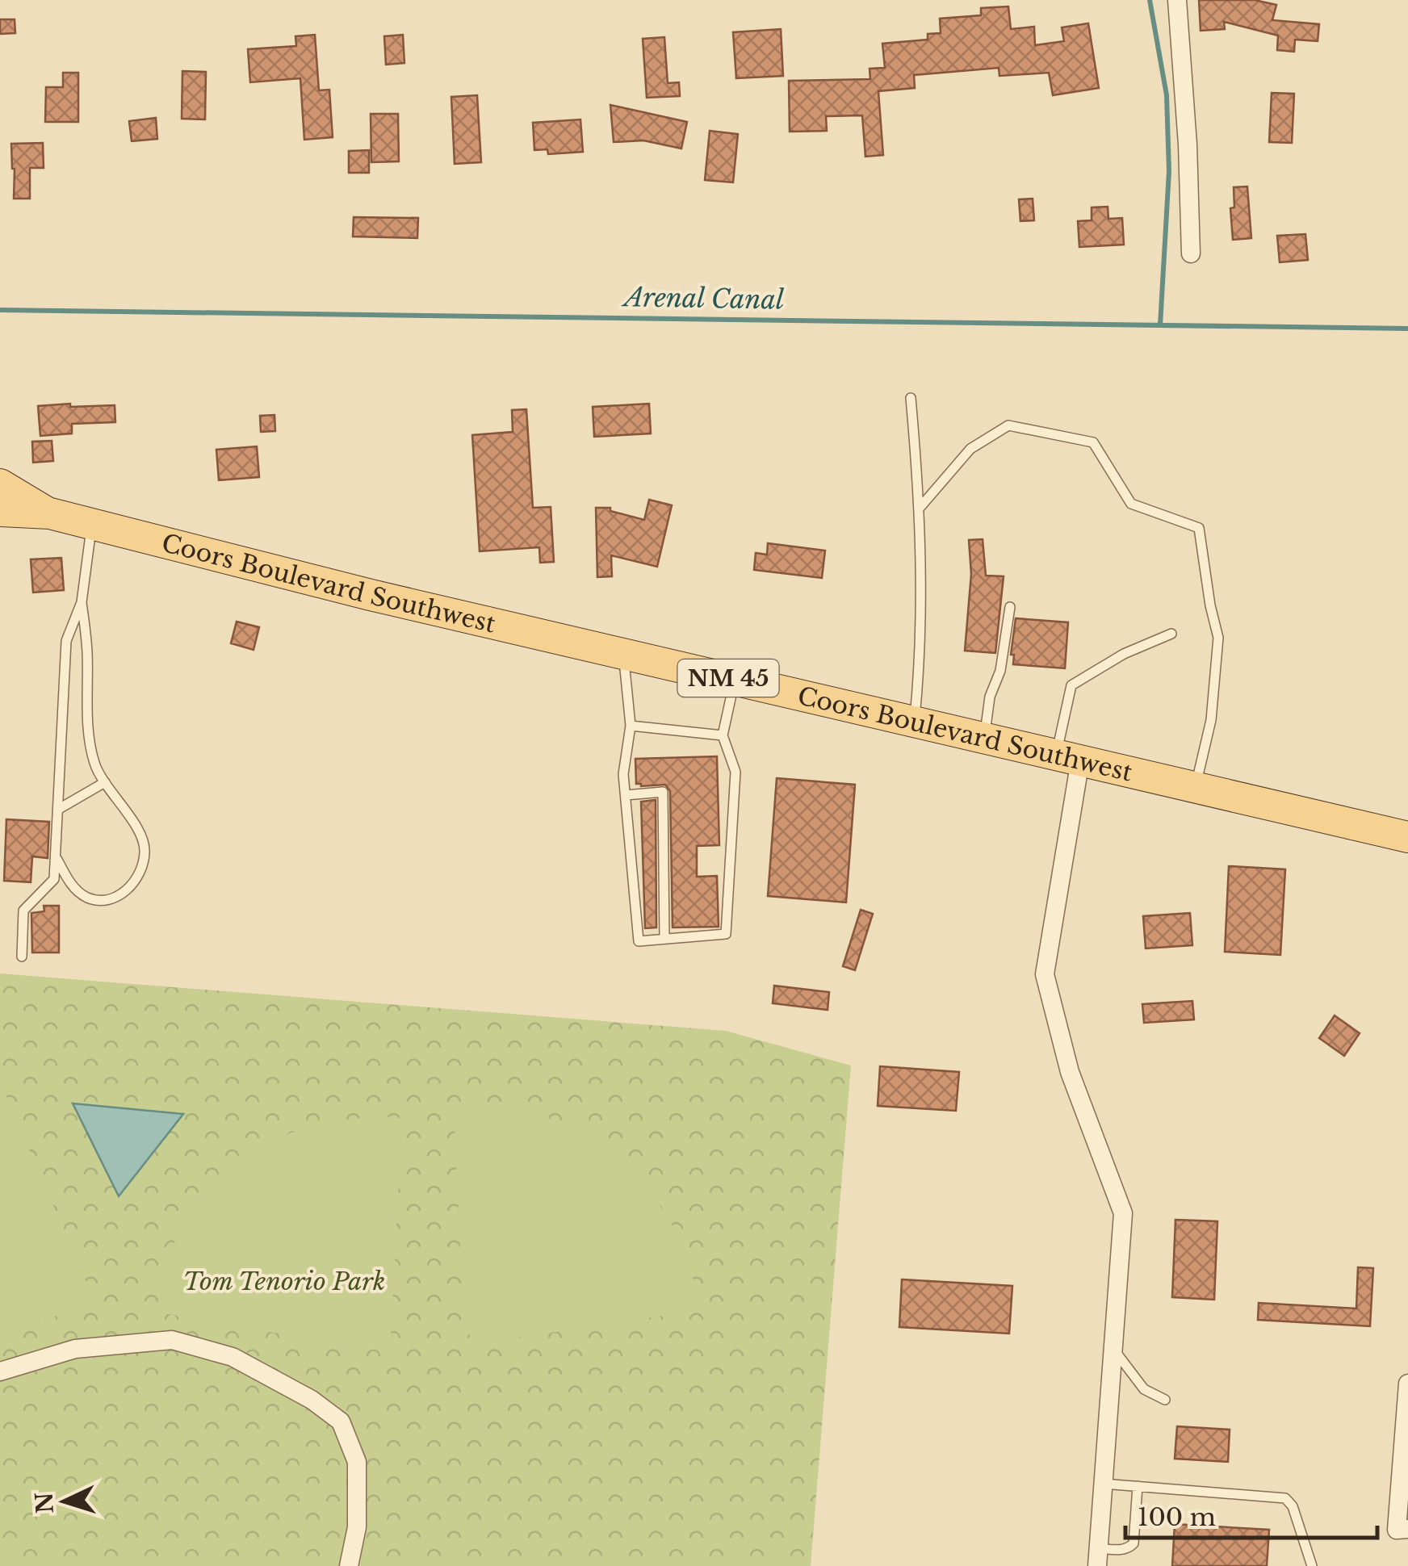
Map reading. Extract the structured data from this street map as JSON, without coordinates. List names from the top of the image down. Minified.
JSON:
{"streets":{"main road":["Coors Boulevard Southwest","NM 45"]},"water":["Arenal Canal"],"parks":["Tom Tenorio Park"],"scale_bar":"100 m","north":"left"}
